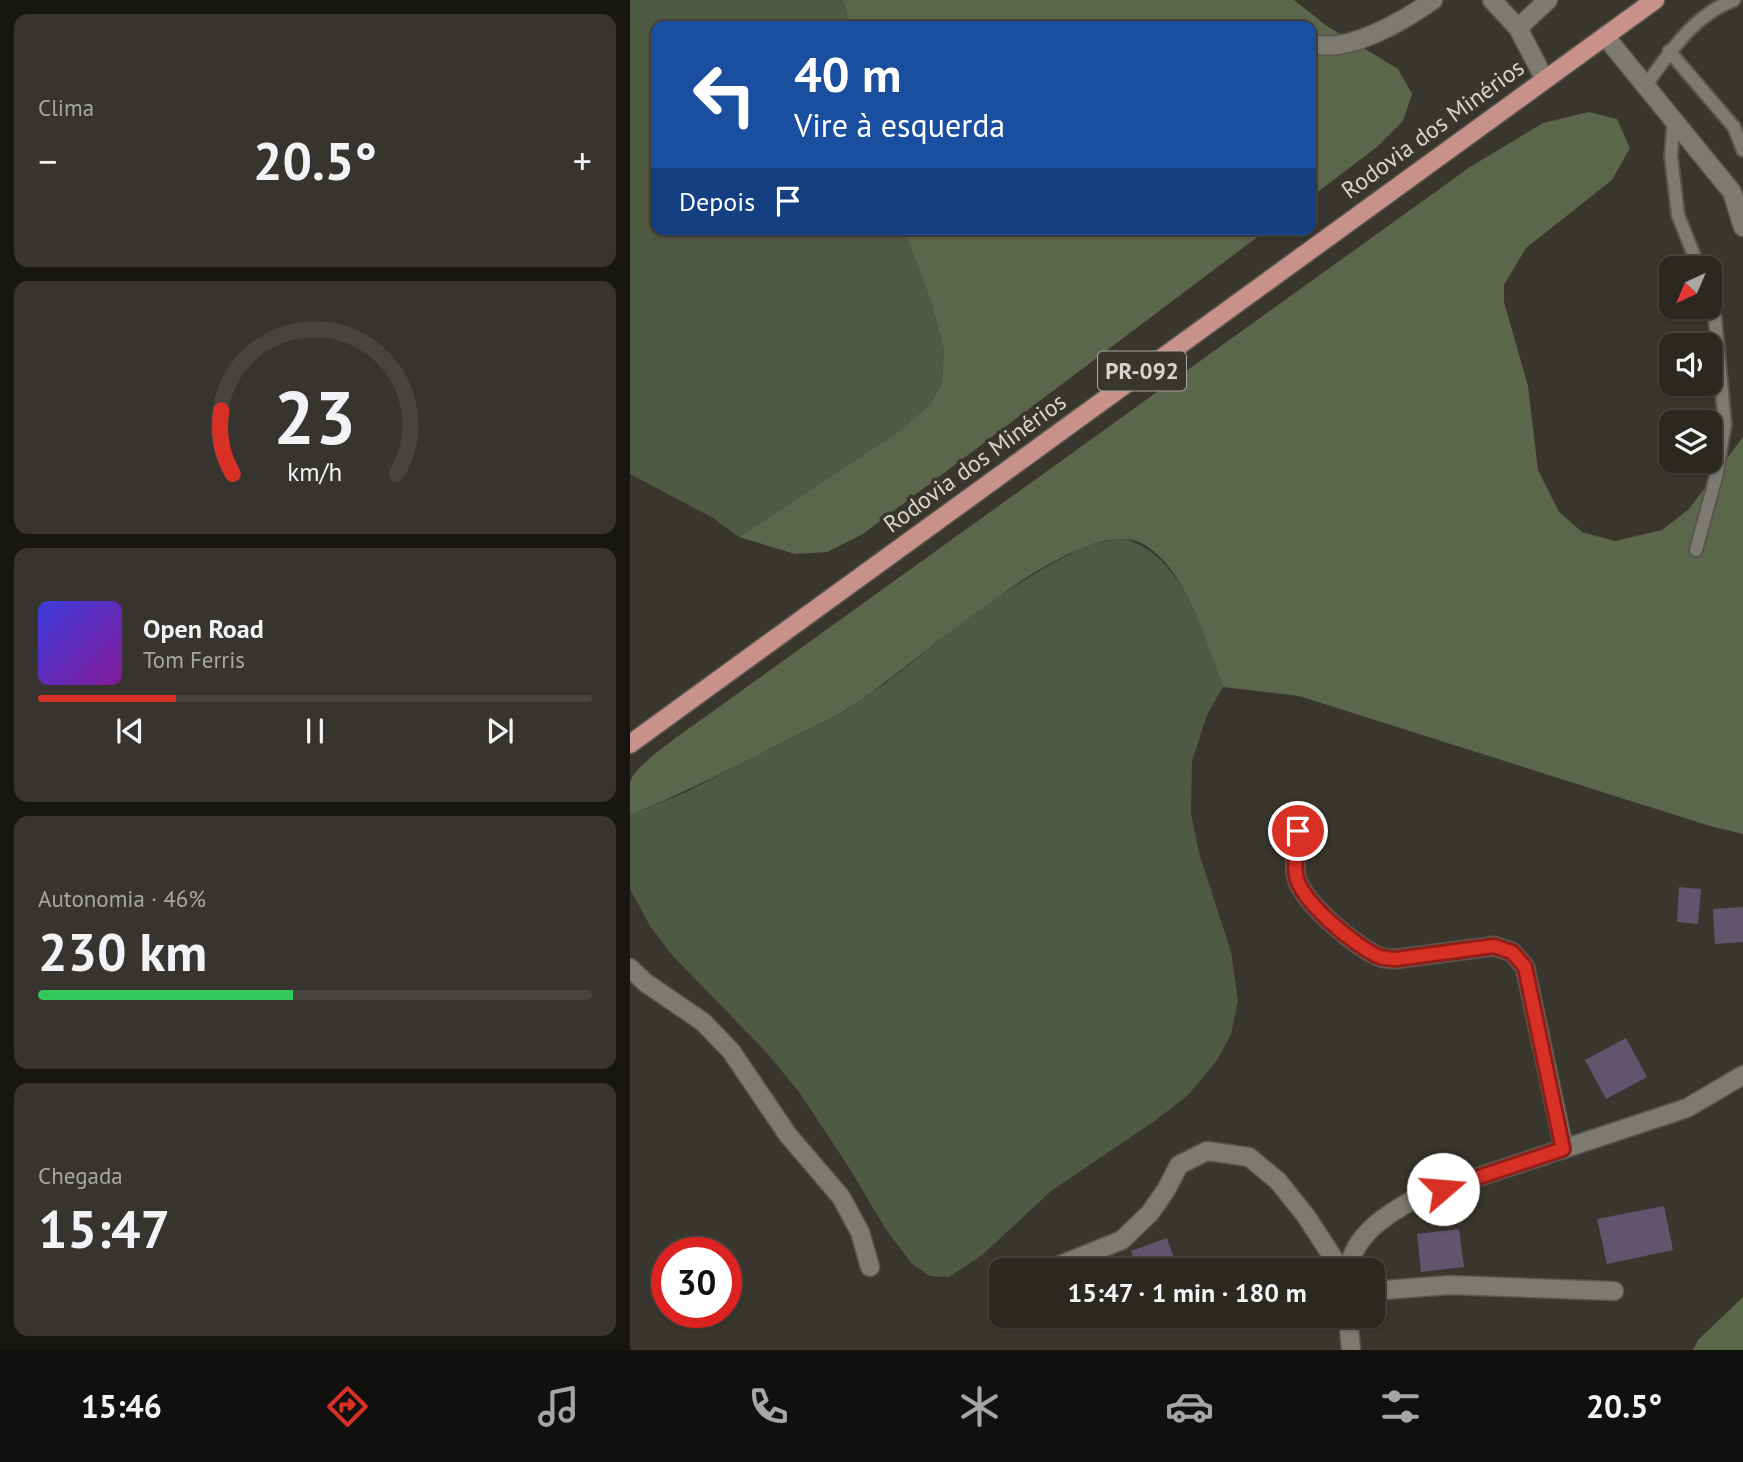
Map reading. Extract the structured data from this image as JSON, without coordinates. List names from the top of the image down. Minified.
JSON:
{"streets":{"main road":["Rodovia dos Minérios","PR-092"]},"north":"bottom left","page":{"tile":["Clima",["Autonomia · 46%","230 km"],["Chegada","15:47"]],"turn":["40 m","Vire à esquerda"],"heat":["−","20.5°","+"],"then":"Depois","song":["Open Road","Tom Ferris"],"limit":"30","trip":"15:47 · 1 min · 180 m","tabs":["15:46","20.5°"],"gauge":["23","km/h"]}}
